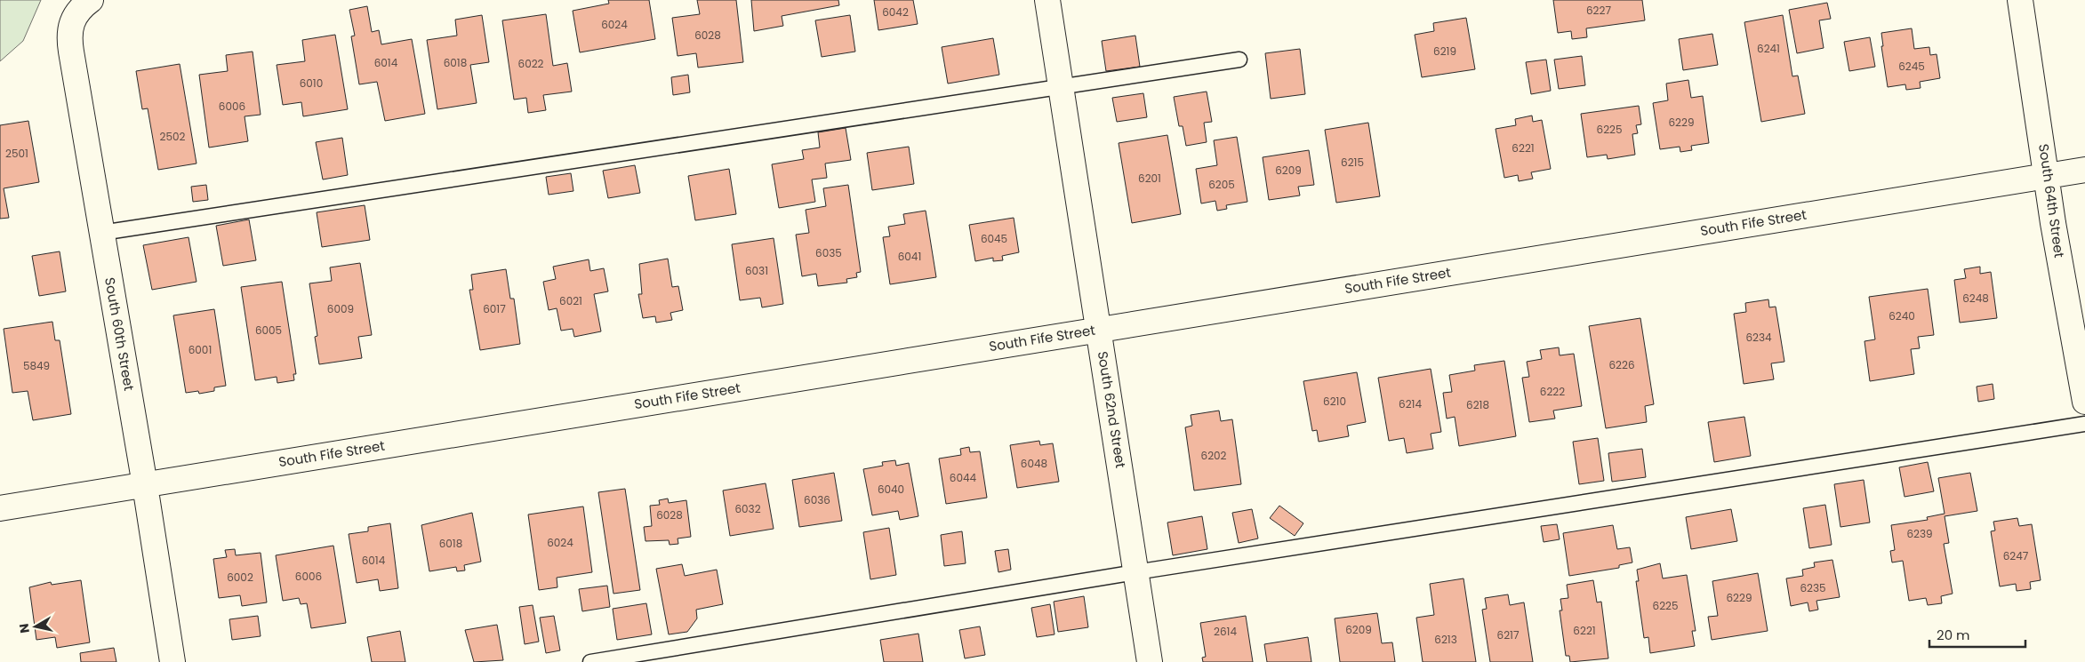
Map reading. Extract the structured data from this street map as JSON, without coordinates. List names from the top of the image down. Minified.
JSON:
{"streets":{"street":["South 64th Street","South Fife Street","South 60th Street","South 62nd Street"]},"crossings":[["South 64th Street","South Fife Street"],["South Fife Street","South 60th Street"],["South Fife Street","South 62nd Street"]],"house_numbers":["6227","6042","6024","6028","6241","6219","6014","6018","6022","6245","6010","6006","6229","6225","2502","6221","2501","6215","6209","6201","6205","6045","6035","6041","6031","6248","6021","6009","6017","6240","6005","6234","6001","6226","5849","6222","6210","6214","6218","6202","6048","6044","6040","6036","6032","6028","6239","6024","6018","6247","6014","6006","6002","6235","6229","6225","6209","6221","2614","6217","6213"],"scale_bar":"20 m","north":"left"}
